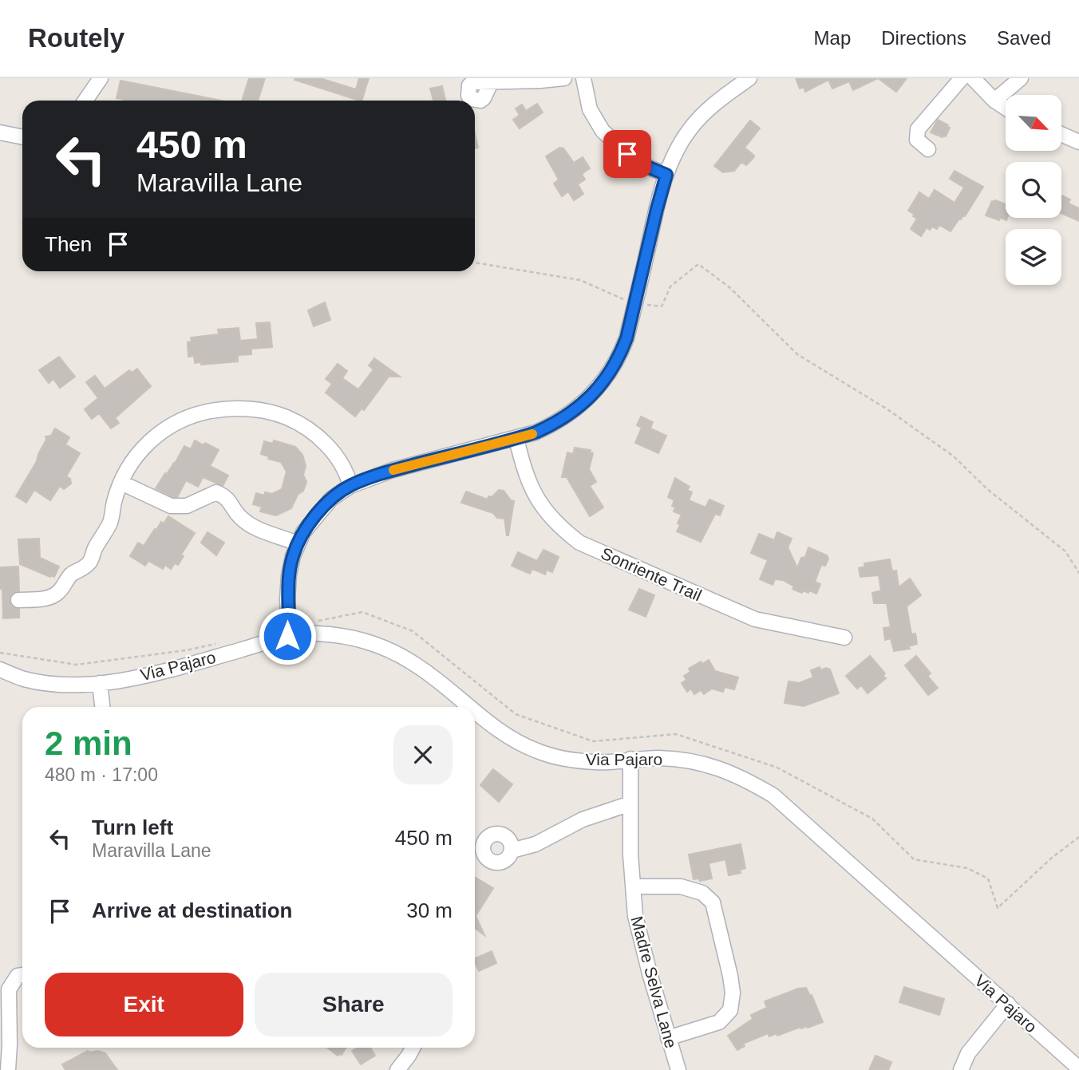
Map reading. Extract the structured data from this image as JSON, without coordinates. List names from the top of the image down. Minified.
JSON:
{"streets":{"street":["Sonriente Trail","Via Pajaro","Madre Selva Lane"]},"crossings":[["Via Pajaro","Madre Selva Lane"]],"north":"bottom right","page":{"header":"Routely","nav":["Map","Directions","Saved"],"turn":["450 m","Maravilla Lane"],"then":"Then","heading":["2 min","480 m · 17:00"],"list":[{"name":"Turn left","note":"Maravilla Lane","value":"450 m"},{"name":"Arrive at destination","value":"30 m"}],"buttons":["Exit","Share"]}}
